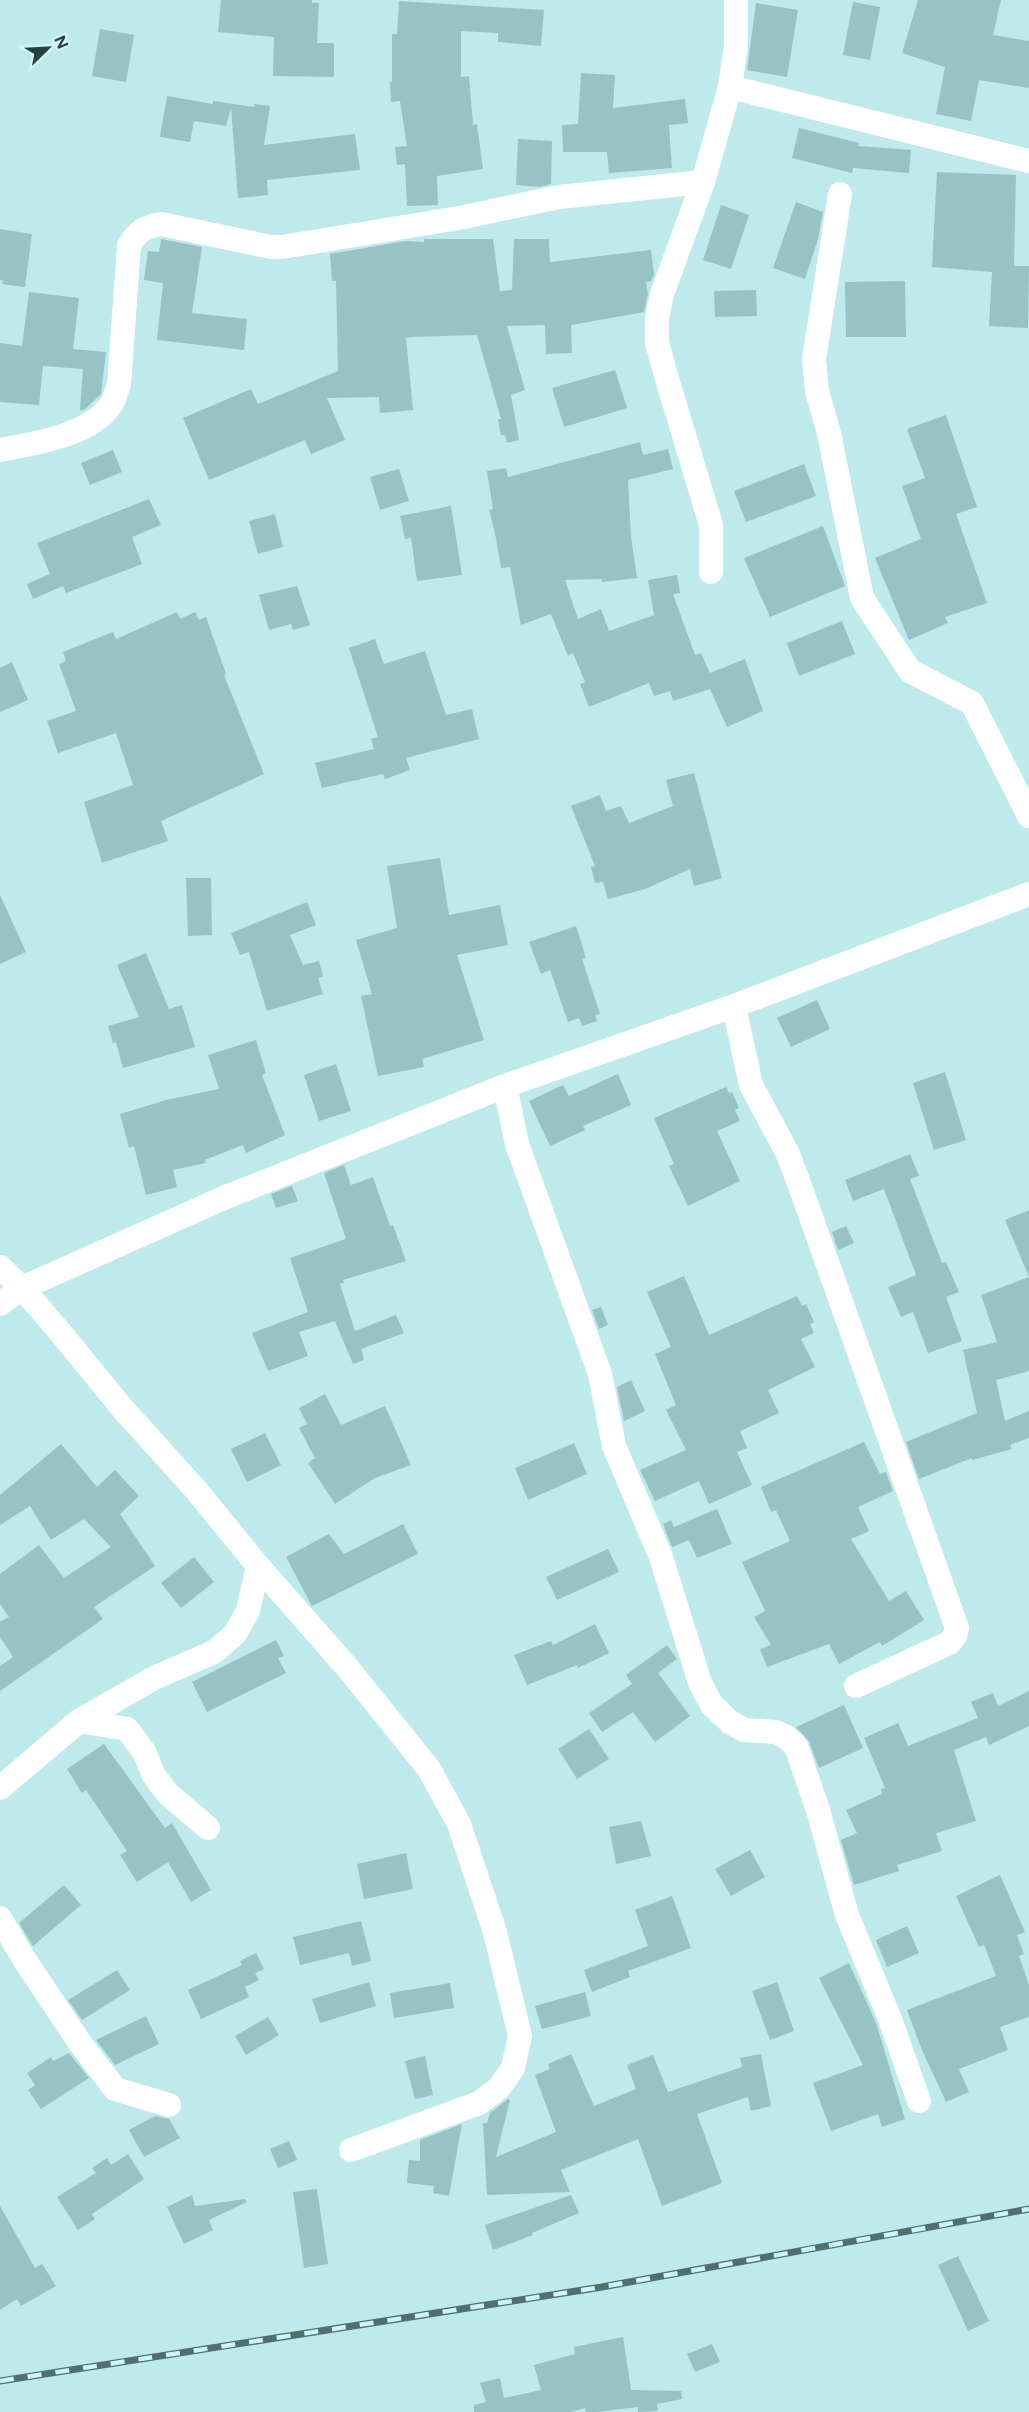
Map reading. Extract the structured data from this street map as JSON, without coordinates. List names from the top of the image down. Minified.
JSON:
{"north":"top right"}
